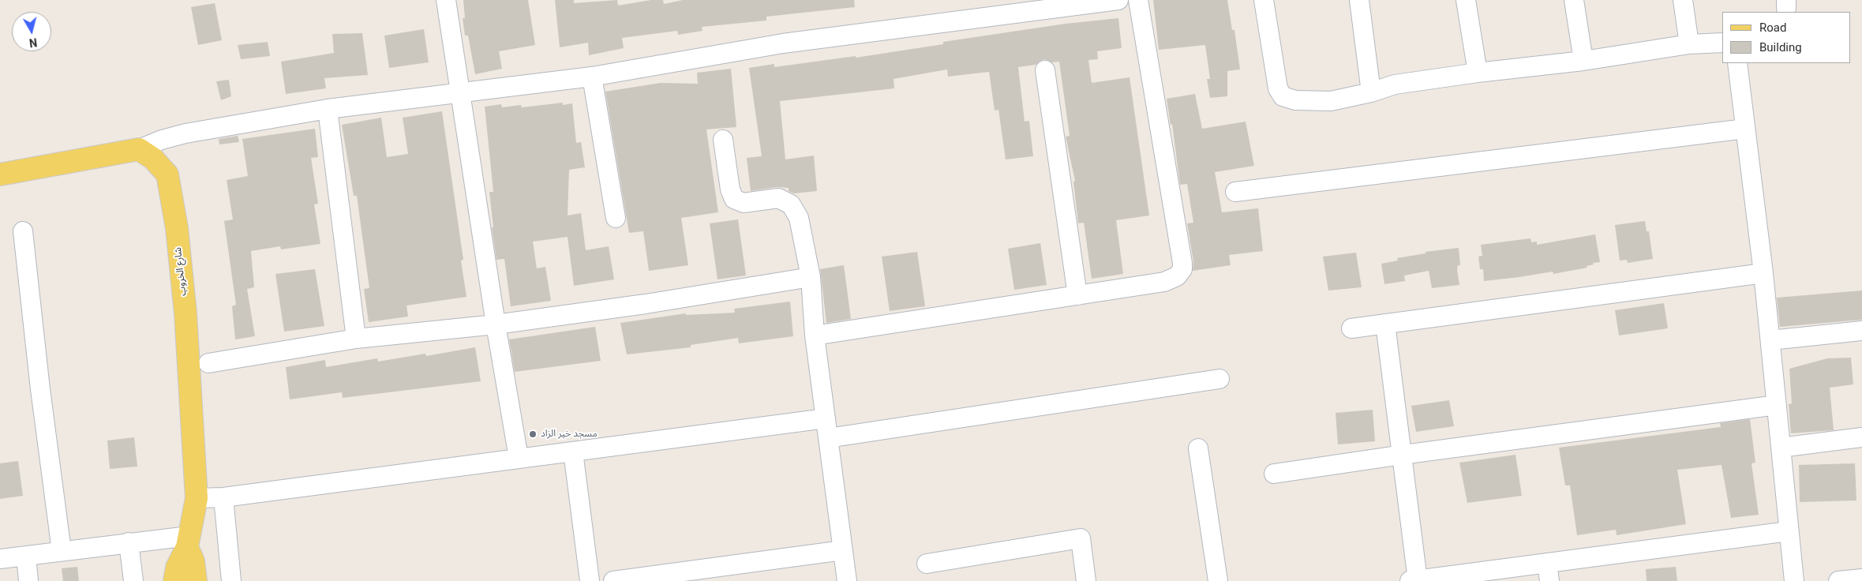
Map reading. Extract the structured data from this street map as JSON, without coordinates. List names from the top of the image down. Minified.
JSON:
{"streets":{"main road":["شارع الخروب"]},"places":["مسجد خير الزاد"],"legend":["Road","Building"],"north":"bottom"}
